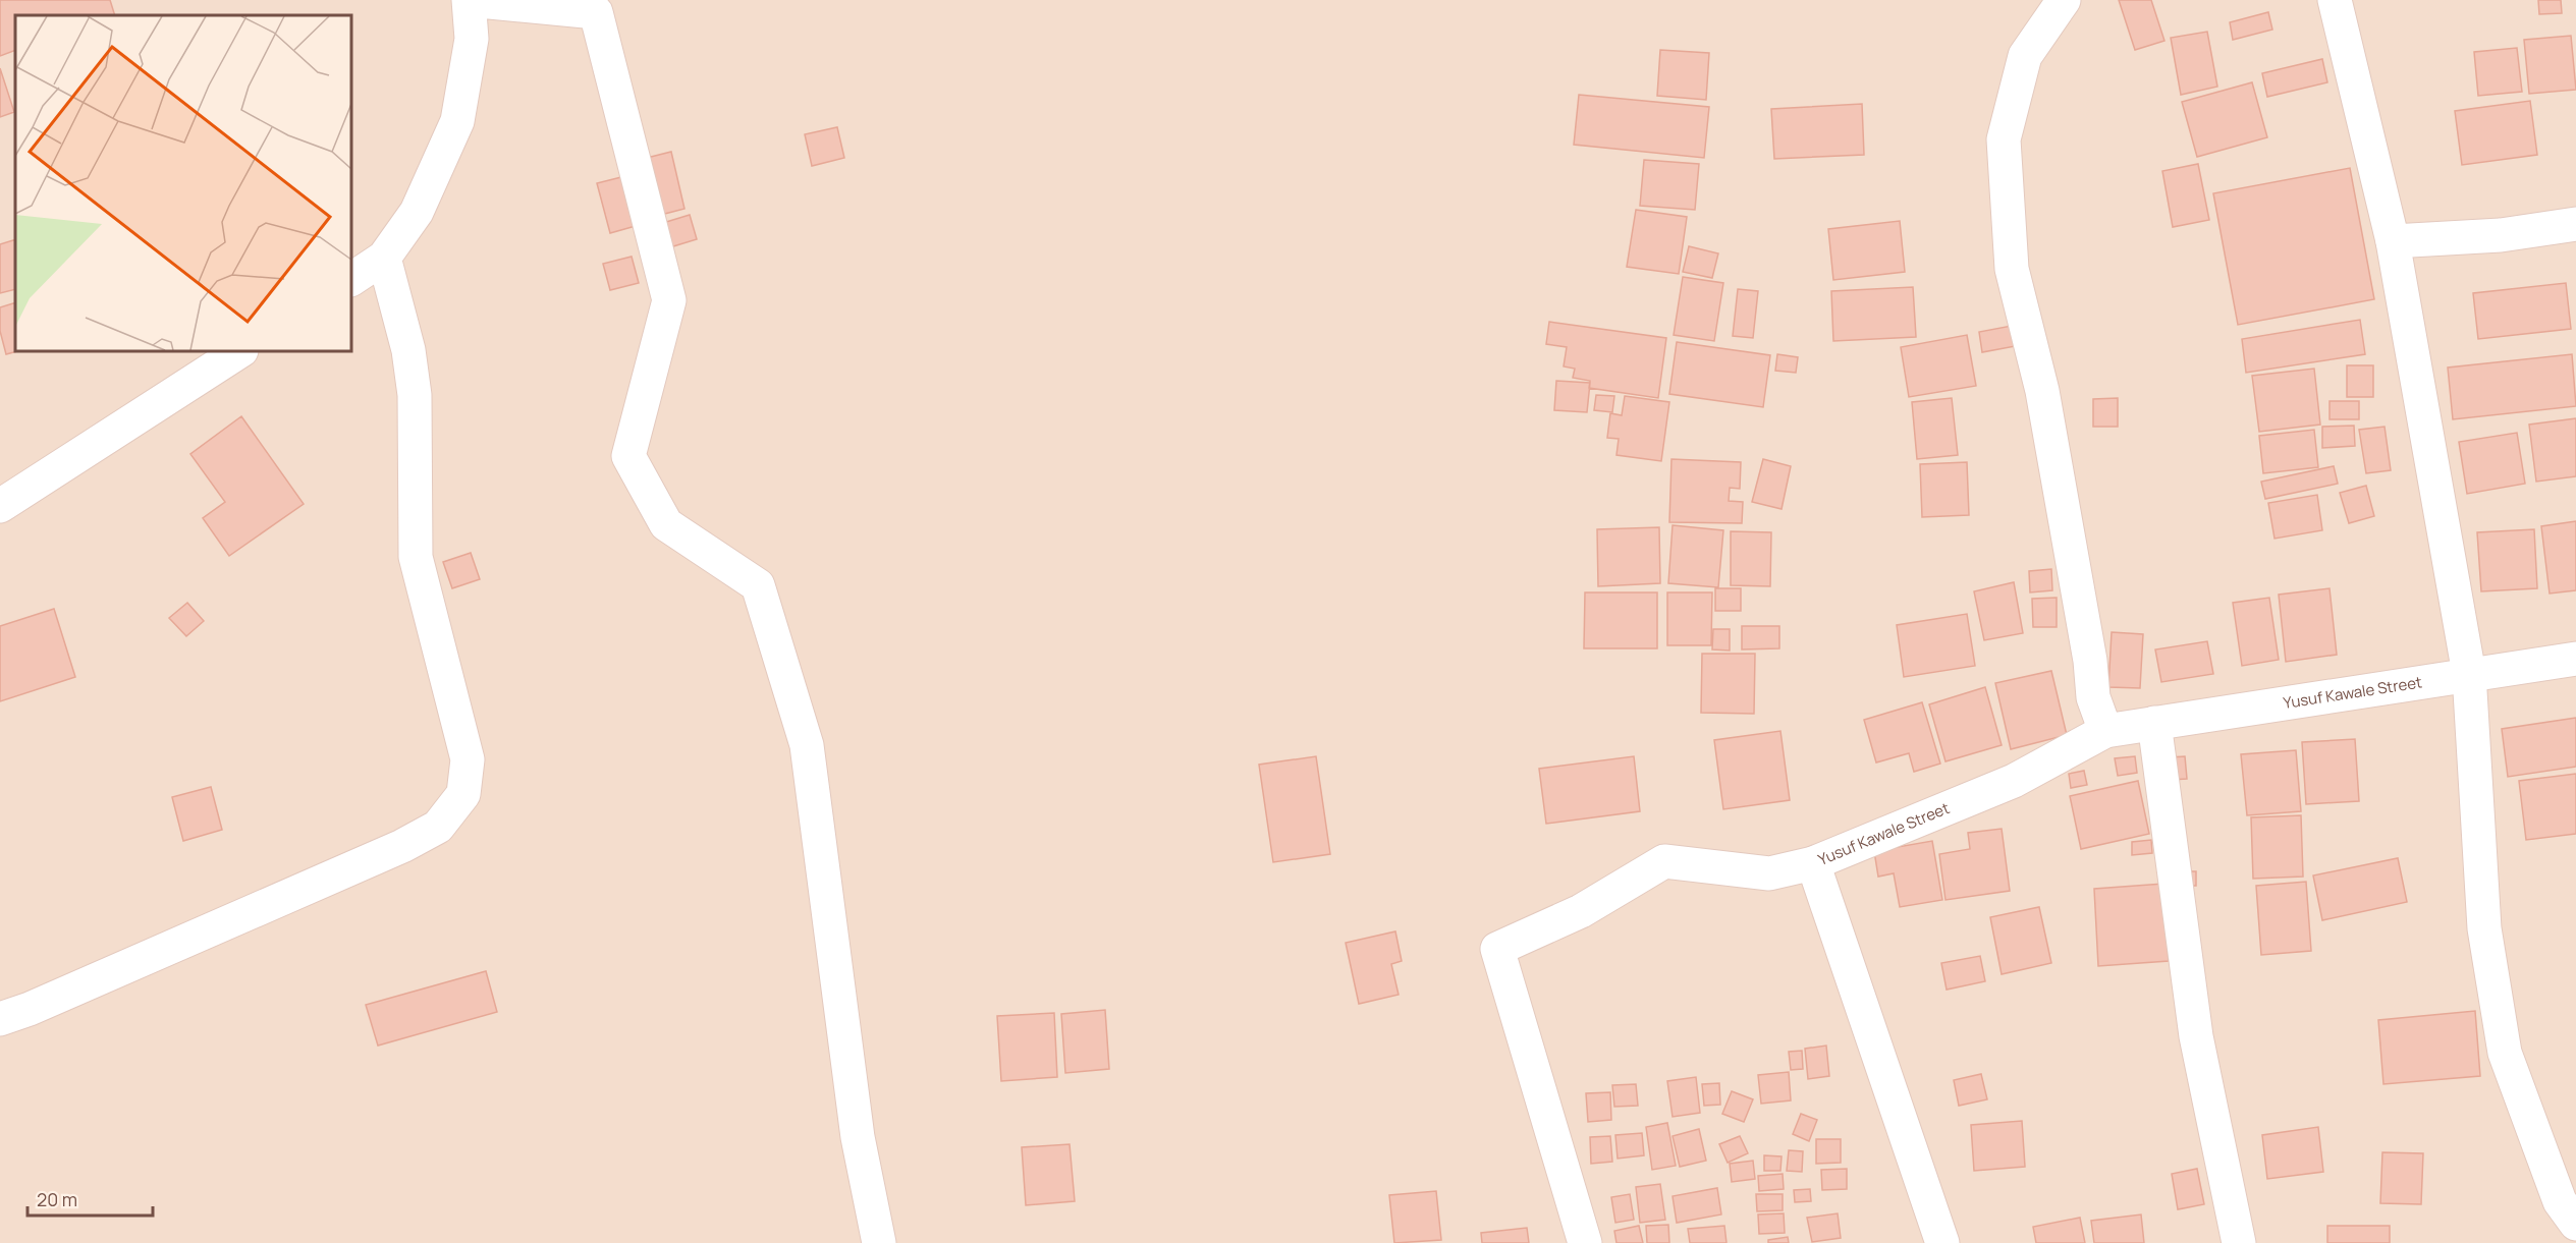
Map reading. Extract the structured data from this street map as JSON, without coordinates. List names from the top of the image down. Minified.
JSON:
{"streets":{"street":["Yusuf Kawale Street"]},"scale_bar":"20 m"}
